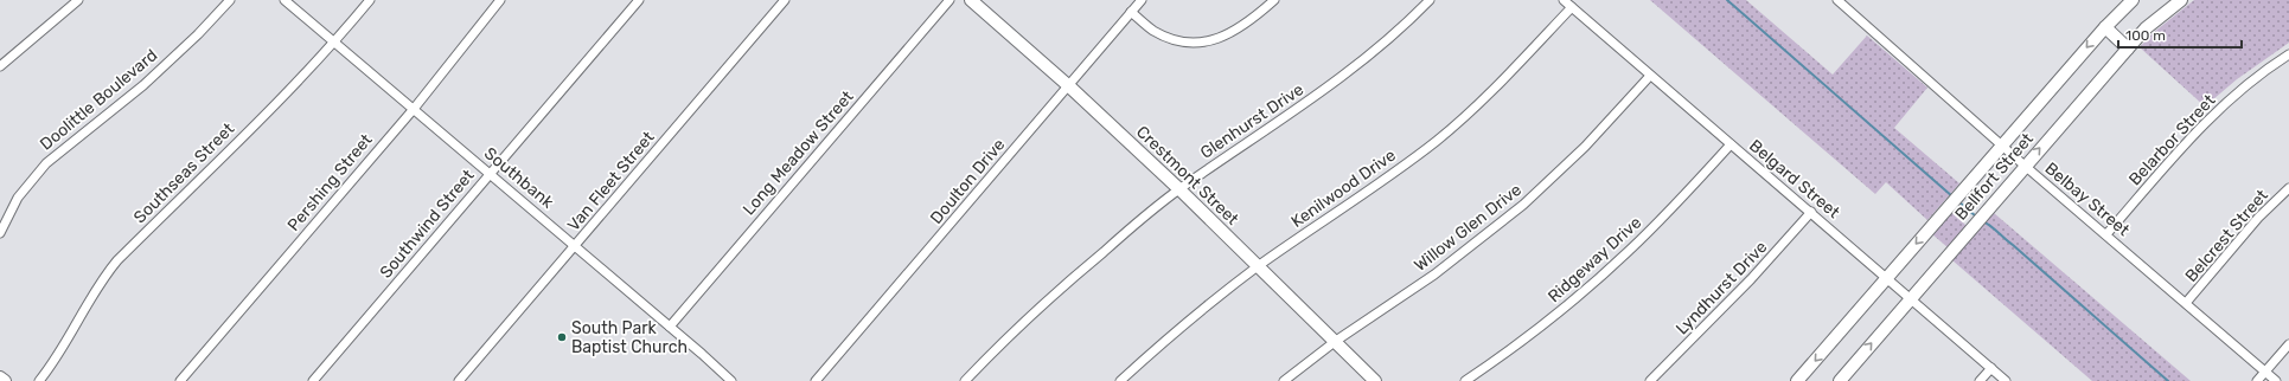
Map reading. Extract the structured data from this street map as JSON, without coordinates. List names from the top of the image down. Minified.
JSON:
{"streets":{"main road":["Crestmont Street","Bellfort Street"],"street":["Doolittle Boulevard","Glenhurst Drive","Belarbor Street","Long Meadow Street","Southseas Street","Southbank","Belgard Street","Van Fleet Street","Doulton Drive","Pershing Street","Kenilwood Drive","Belbay Street","Southwind Street","Willow Glen Drive","Belcrest Street","Ridgeway Drive","Lyndhurst Drive"]},"crossings":[["Glenhurst Drive","Crestmont Street"],["Belarbor Street","Belbay Street"],["Long Meadow Street","Southbank"],["Southseas Street","Southbank"],["Crestmont Street","Doulton Drive"],["Crestmont Street","Kenilwood Drive"],["Crestmont Street","Willow Glen Drive"],["Bellfort Street","Belgard Street"],["Bellfort Street","Belbay Street"],["Southbank","Van Fleet Street"],["Southbank","Pershing Street"],["Southbank","Southwind Street"],["Belgard Street","Kenilwood Drive"],["Belgard Street","Willow Glen Drive"],["Belgard Street","Ridgeway Drive"],["Belgard Street","Lyndhurst Drive"],["Belbay Street","Belcrest Street"]],"places":["South Park Baptist Church"],"scale_bar":"100 m"}
